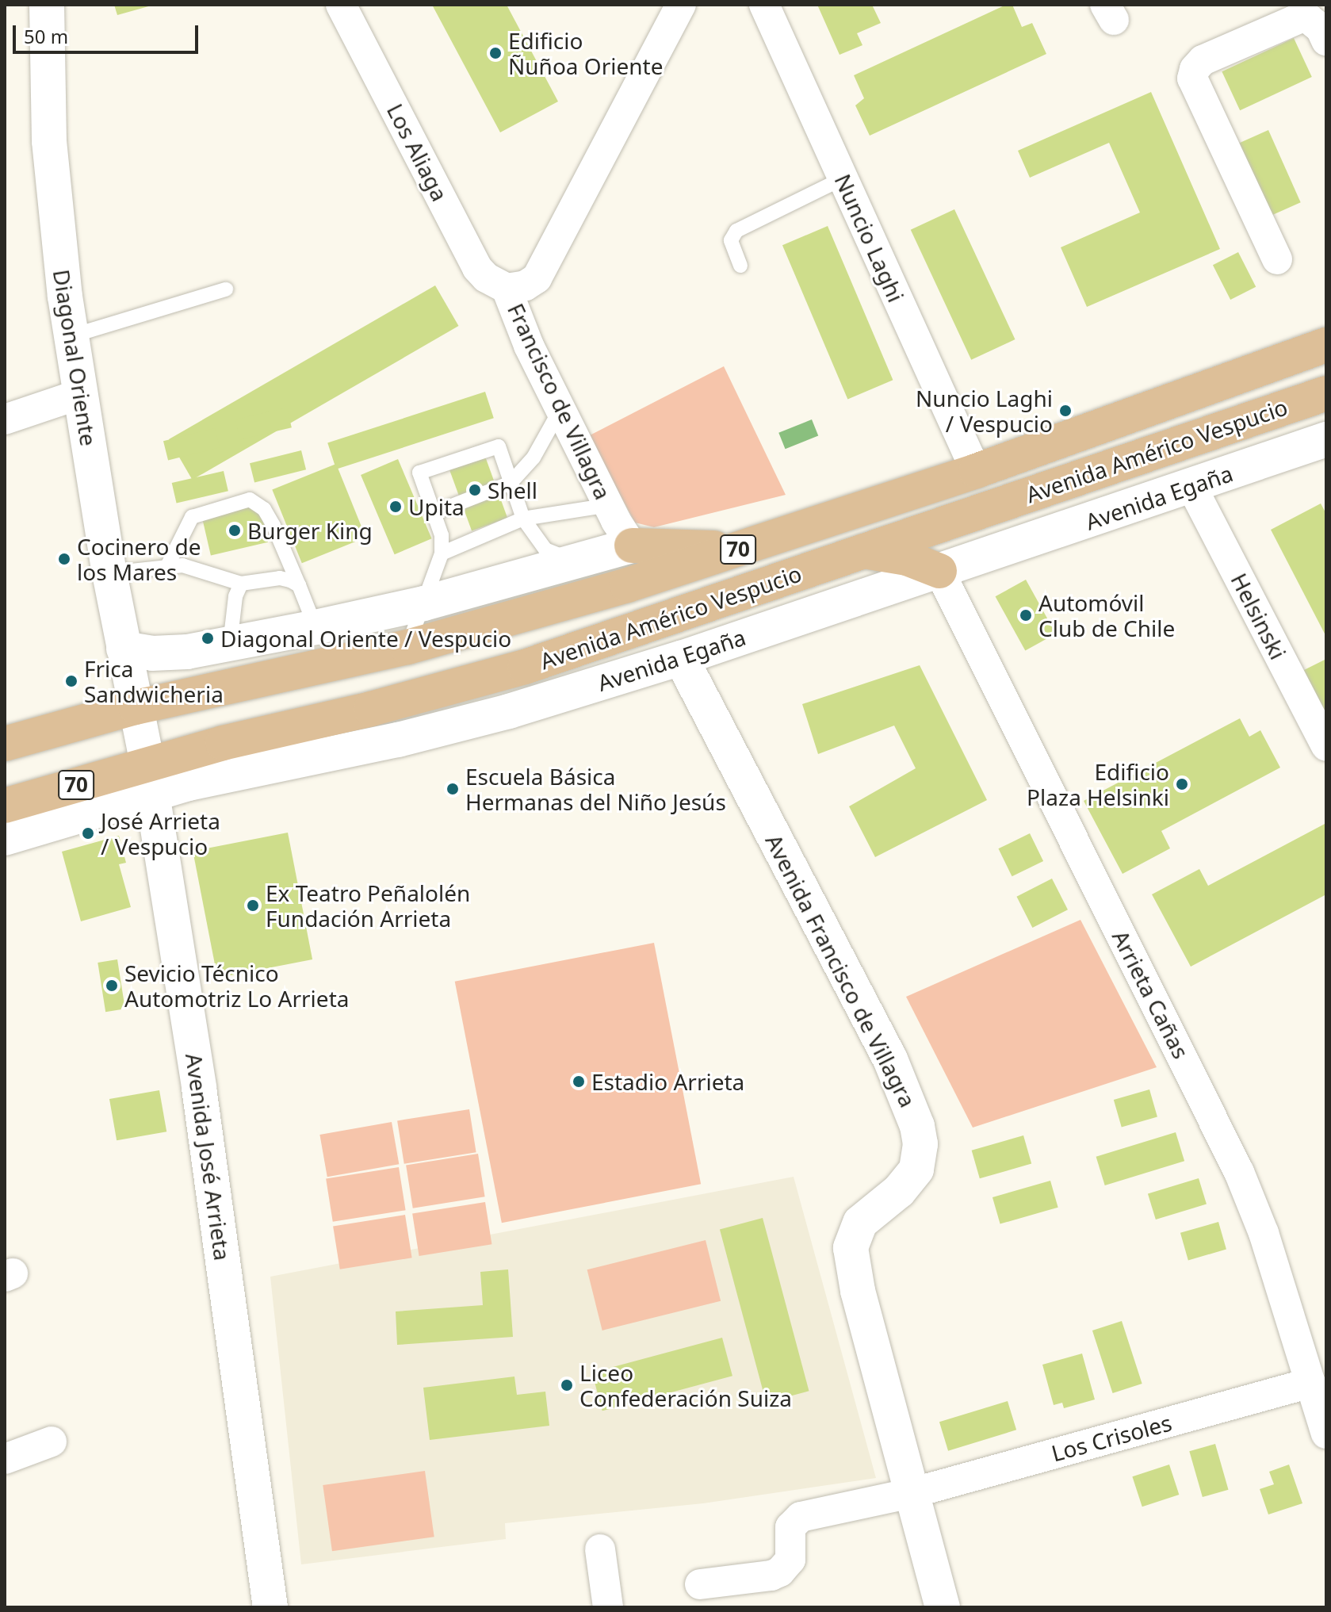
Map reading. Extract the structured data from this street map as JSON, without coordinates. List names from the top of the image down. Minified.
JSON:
{"streets":{"main road":["Avenida Américo Vespucio","70"],"street":["Los Aliaga","Nuncio Laghi","Diagonal Oriente","Francisco de Villagra","Avenida Egaña","Helsinski","Avenida Francisco de Villagra","Arrieta Cañas","Avenida José Arrieta","Los Crisoles"]},"crossings":[["Los Aliaga","Francisco de Villagra"],["Nuncio Laghi","Avenida Américo Vespucio"],["Diagonal Oriente","Avenida Américo Vespucio"],["Diagonal Oriente","Avenida José Arrieta"],["Avenida Américo Vespucio","Avenida Egaña"],["Avenida Américo Vespucio","Avenida José Arrieta"],["Avenida Egaña","Helsinski"],["Avenida Egaña","Avenida Francisco de Villagra"],["Avenida Egaña","Arrieta Cañas"],["Avenida Egaña","Avenida José Arrieta"],["Avenida Francisco de Villagra","Los Crisoles"],["Arrieta Cañas","Los Crisoles"]],"places":["Edificio Ñuñoa Oriente","Nuncio Laghi / Vespucio","Shell","Upita","Burger King","Cocinero de los Mares","Automóvil Club de Chile","Diagonal Oriente / Vespucio","Frica Sandwicheria","Edificio Plaza Helsinki","Escuela Básica Hermanas del Niño Jesús","José Arrieta / Vespucio","Ex Teatro Peñalolén Fundación Arrieta","Sevicio Técnico Automotriz Lo Arrieta","Estadio Arrieta","Liceo Confederación Suiza"],"scale_bar":"50 m"}
